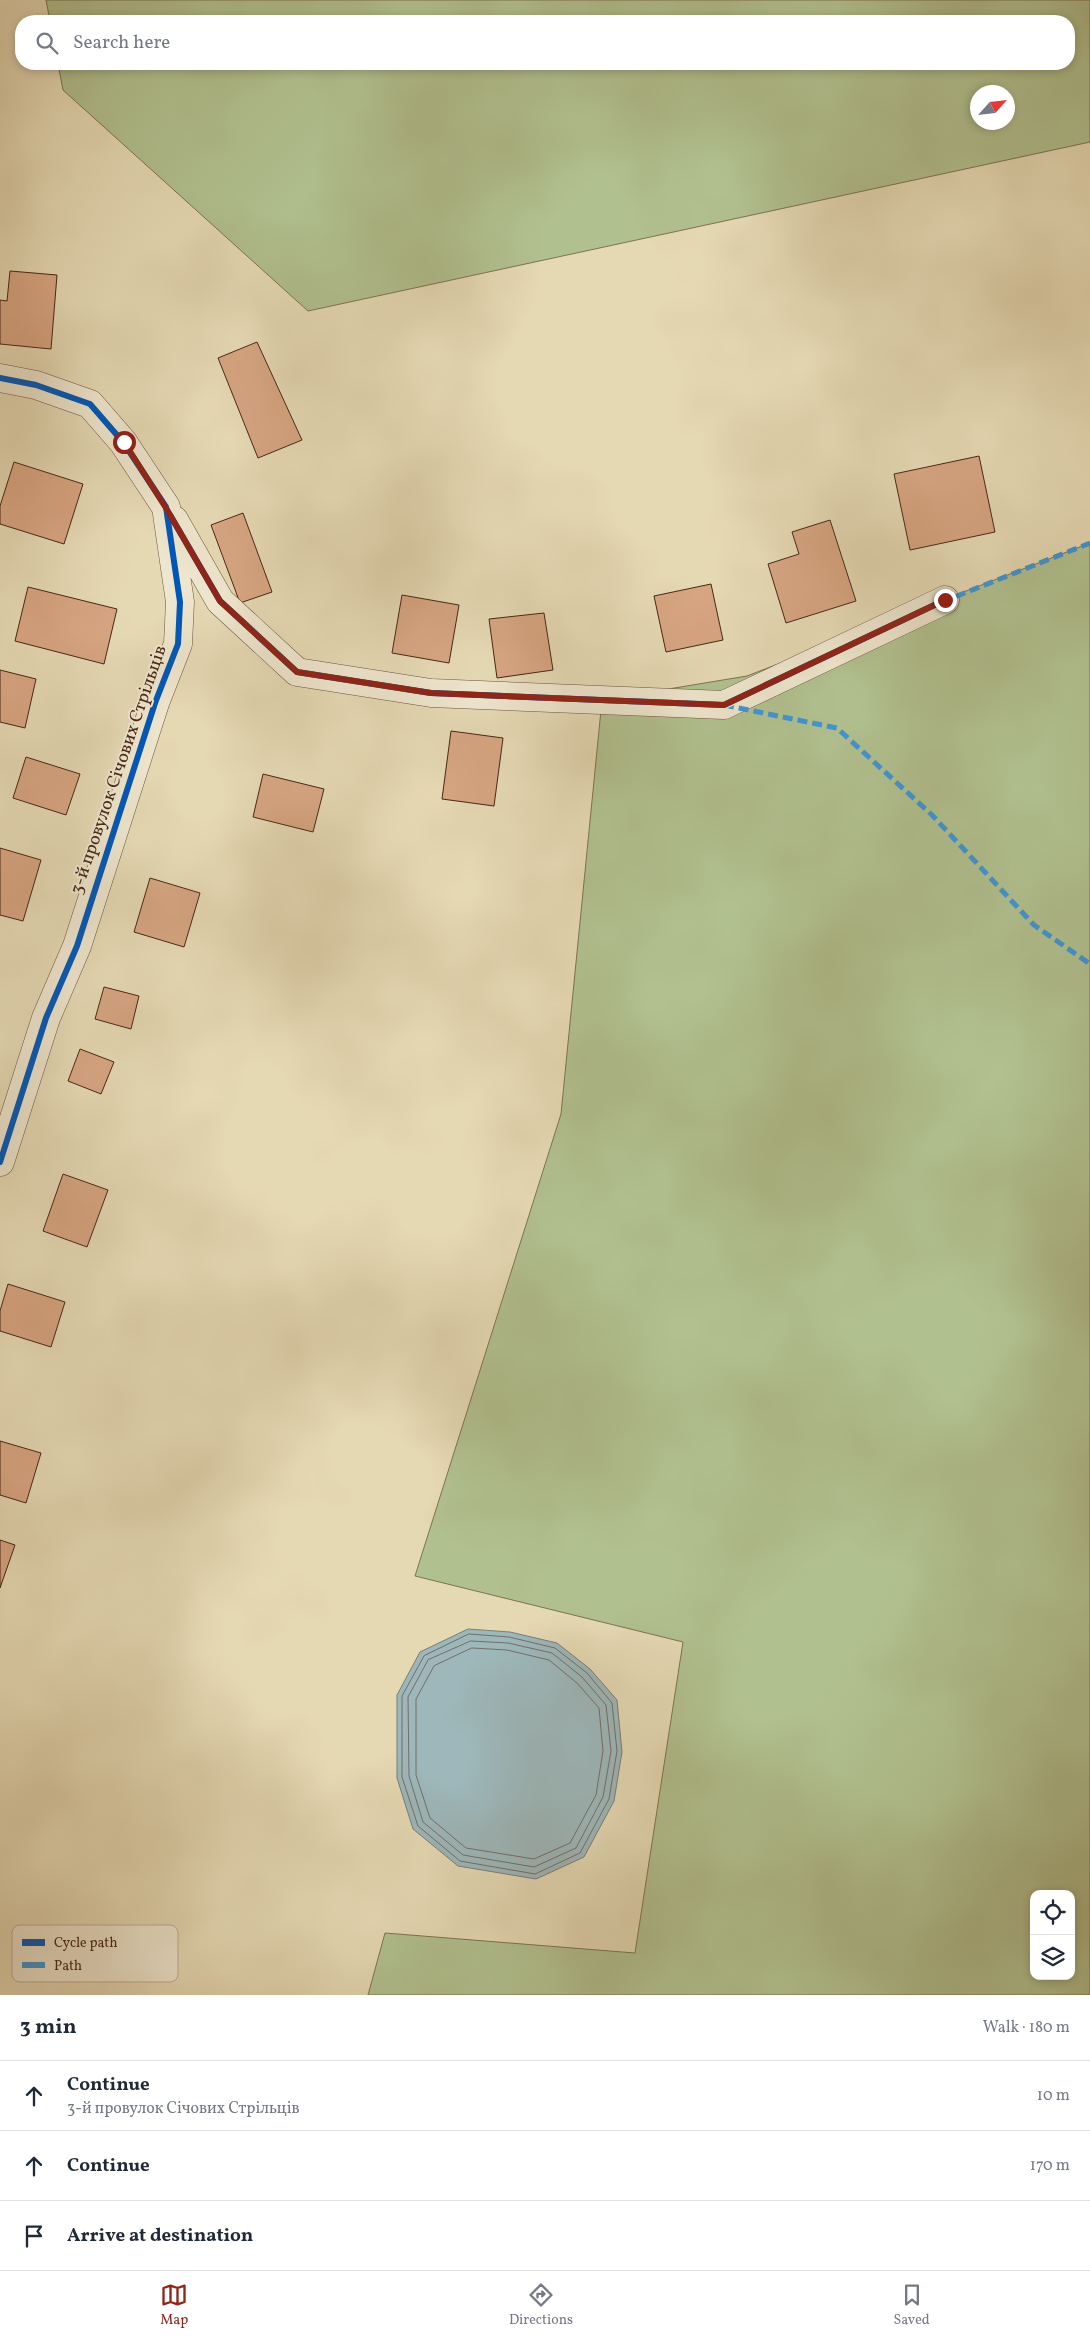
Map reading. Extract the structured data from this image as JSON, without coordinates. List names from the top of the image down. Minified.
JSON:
{"streets":{"street":["3-й провулок Січових Стрільців"]},"legend":["Cycle path","Path"],"north":"top right","page":{"search":"Search here","heading":["3 min","Walk · 180 m"],"list":[["Continue","3-й провулок Січових Стрільців","10 m"],["Continue","170 m"],"Arrive at destination"],"nav":["Map","Directions","Saved"]}}
